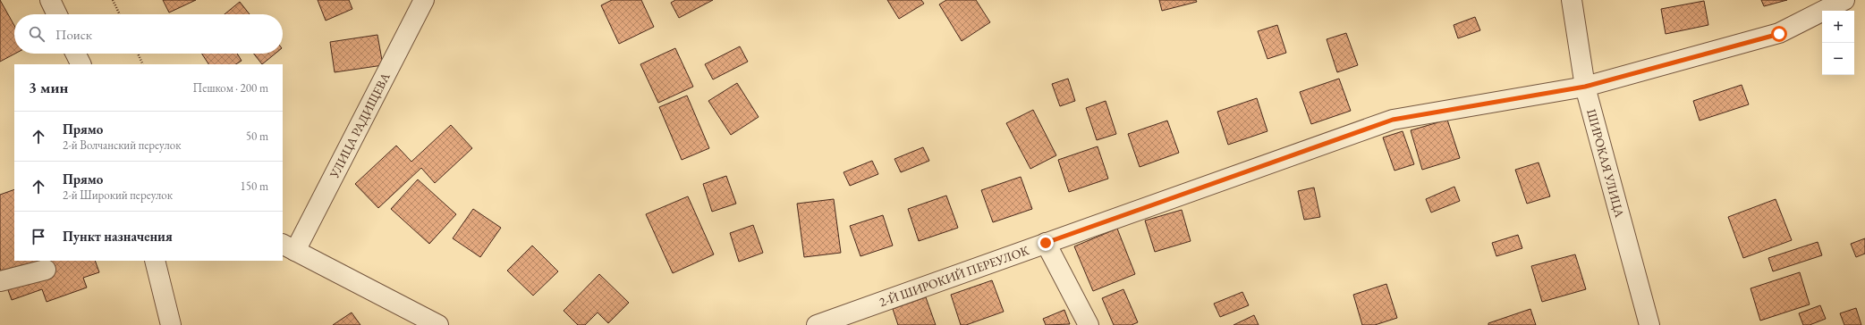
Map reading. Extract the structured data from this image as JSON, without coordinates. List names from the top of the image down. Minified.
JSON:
{"streets":{"street":["УЛИЦА РАДИЩЕВА","ШИРОКАЯ УЛИЦА","2-Й ШИРОКИЙ ПЕРЕУЛОК"]},"crossings":[["ШИРОКАЯ УЛИЦА","2-Й ШИРОКИЙ ПЕРЕУЛОК"]],"page":{"map_buttons":["+","−"],"search":"Поиск","heading":["3 мин","Пешком · 200 m"],"list":[["Прямо","2-й Волчанский переулок","50 m"],["Прямо","2-й Широкий переулок","150 m"],"Пункт назначения"]}}
